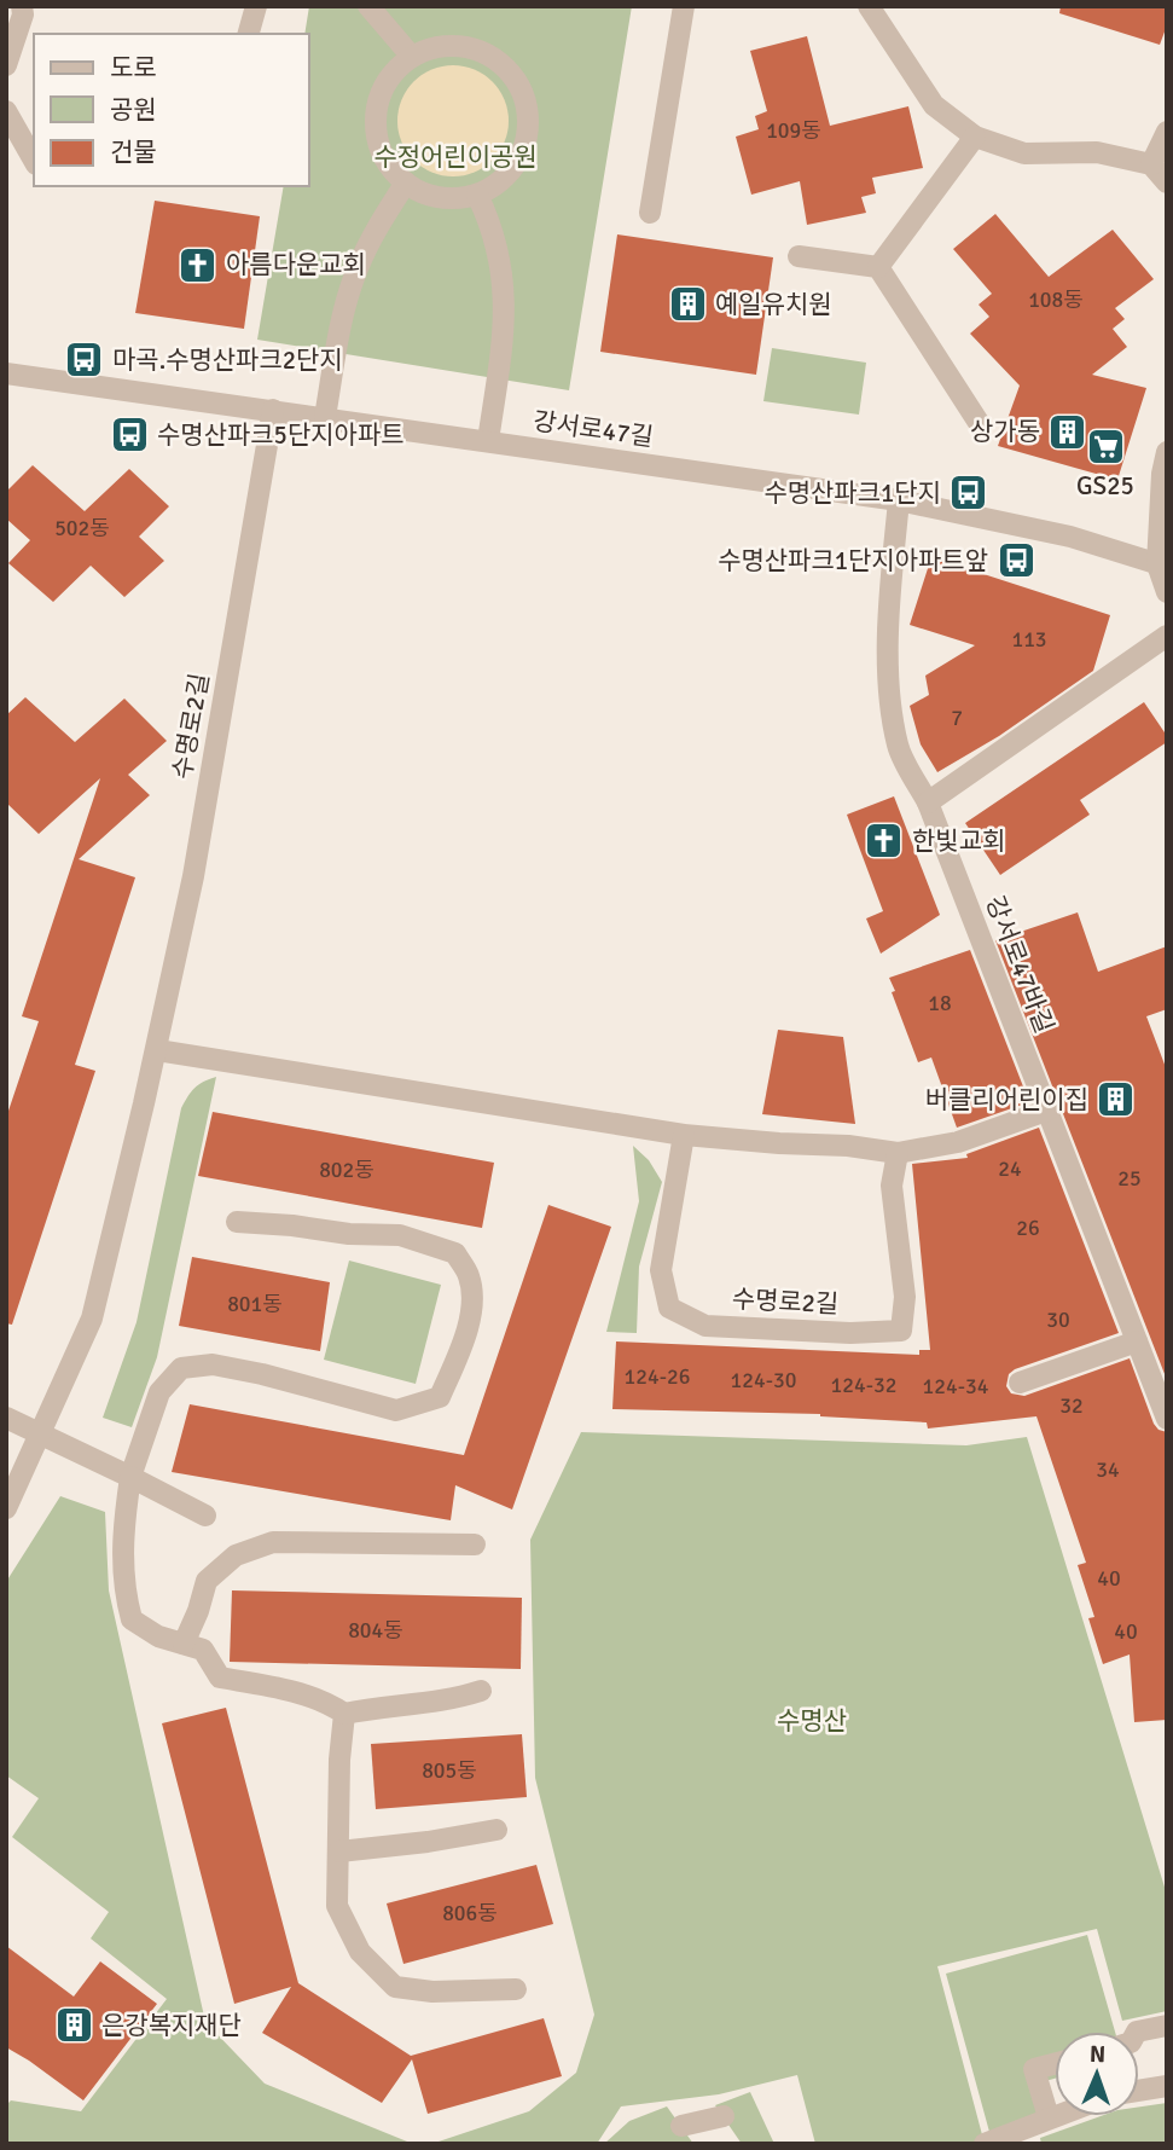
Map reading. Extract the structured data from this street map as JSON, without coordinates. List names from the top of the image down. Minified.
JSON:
{"streets":{"street":["강서로47길","수명로2길","강서로47바길"]},"crossings":[["강서로47길","수명로2길"],["강서로47길","강서로47바길"]],"parks":["수정어린이공원","수명산"],"places":{"church":["아름다운교회","한빛교회"],"building":["예일유치원","상가동","버클리어린이집","은강복지재단"],"bus stop":["마곡.수명산파크2단지","수명산파크5단지아파트","수명산파크1단지","수명산파크1단지아파트앞"],"supermarket":["GS25"]},"house_numbers":["109동","108동","502동","113","7","18","24","802동","25","26","801동","30","124-26","124-30","124-32","124-34","32","34","40","804동","40","805동","806동"],"legend":["도로","공원","건물"],"north":"top"}
